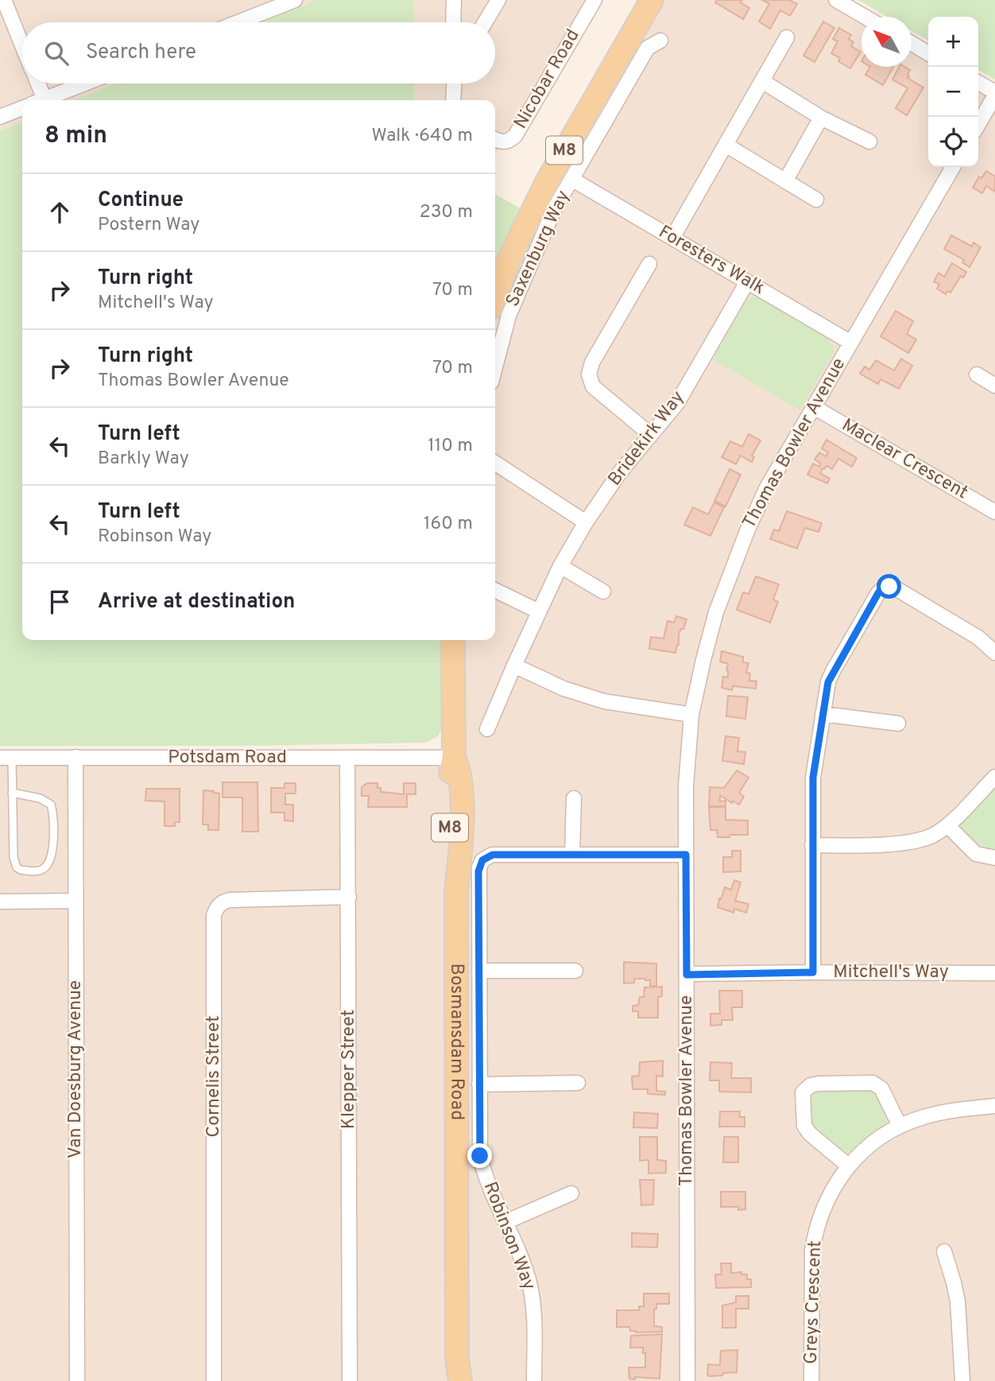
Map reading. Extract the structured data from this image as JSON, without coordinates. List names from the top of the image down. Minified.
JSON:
{"streets":{"main road":["M8","Bosmansdam Road"],"street":["Nicobar Road","Saxenburg Way","Foresters Walk","Bridekirk Way","Thomas Bowler Avenue","Maclear Crescent","Potsdam Road","Mitchell's Way","Van Doesburg Avenue","Klepper Street","Cornelis Street","Robinson Way","Greys Crescent"]},"crossings":[["Saxenburg Way","Foresters Walk"],["Foresters Walk","Bridekirk Way"],["Foresters Walk","Thomas Bowler Avenue"],["Thomas Bowler Avenue","Maclear Crescent"],["Thomas Bowler Avenue","Mitchell's Way"],["Potsdam Road","Bosmansdam Road"],["Potsdam Road","Van Doesburg Avenue"],["Potsdam Road","Klepper Street"],["Klepper Street","Cornelis Street"]],"north":"top left","page":{"map_buttons":["+","−"],"search":"Search here","heading":["8 min","Walk · 640 m"],"list":[["Continue","Postern Way","230 m"],["Turn right","Mitchell's Way","70 m"],["Turn right","Thomas Bowler Avenue","70 m"],["Turn left","Barkly Way","110 m"],["Turn left","Robinson Way","160 m"],"Arrive at destination"]}}
